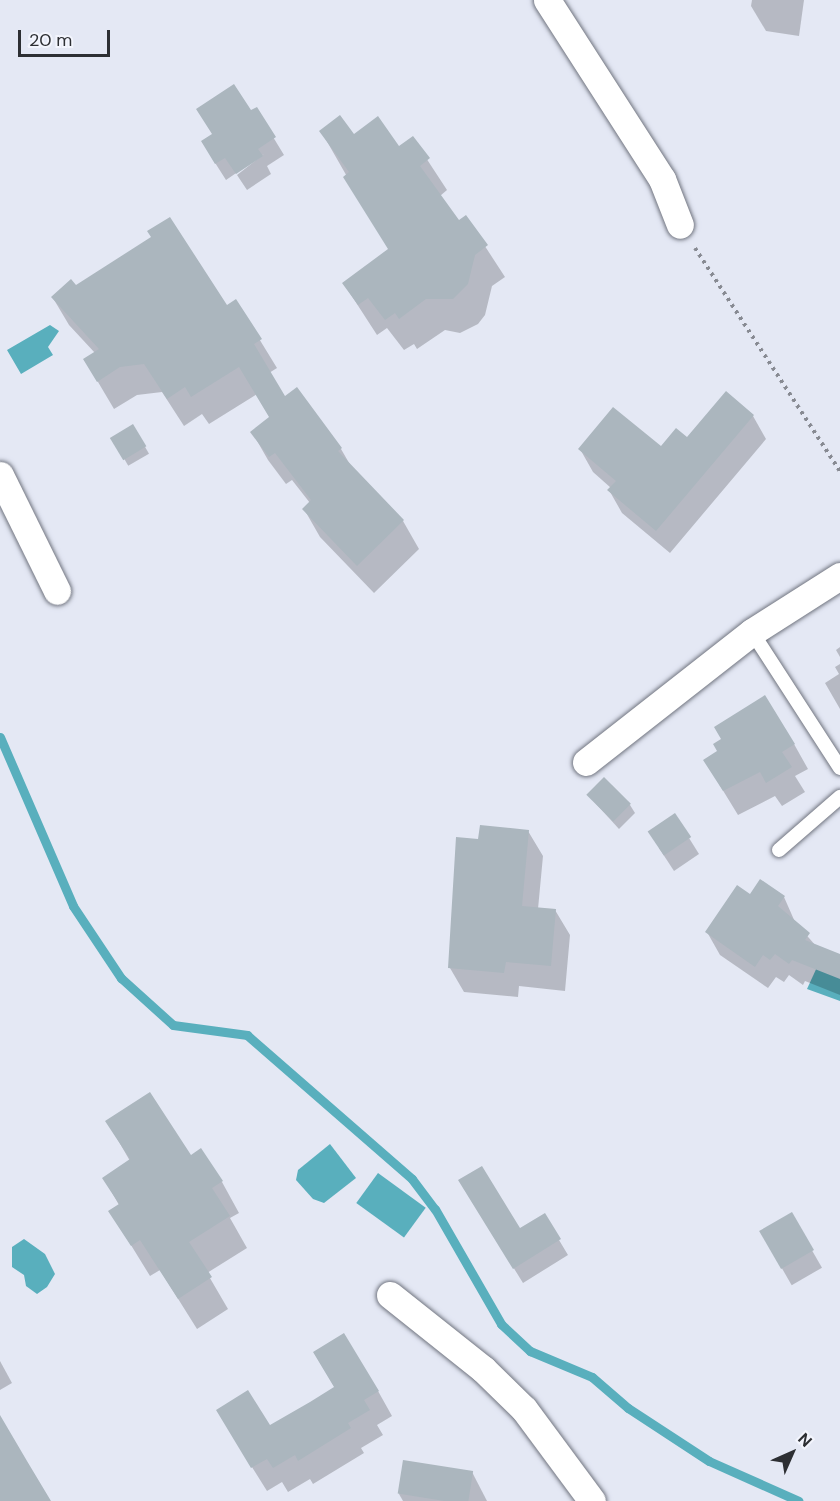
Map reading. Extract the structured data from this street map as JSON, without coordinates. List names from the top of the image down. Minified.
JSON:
{"scale_bar":"20 m","north":"top right"}
